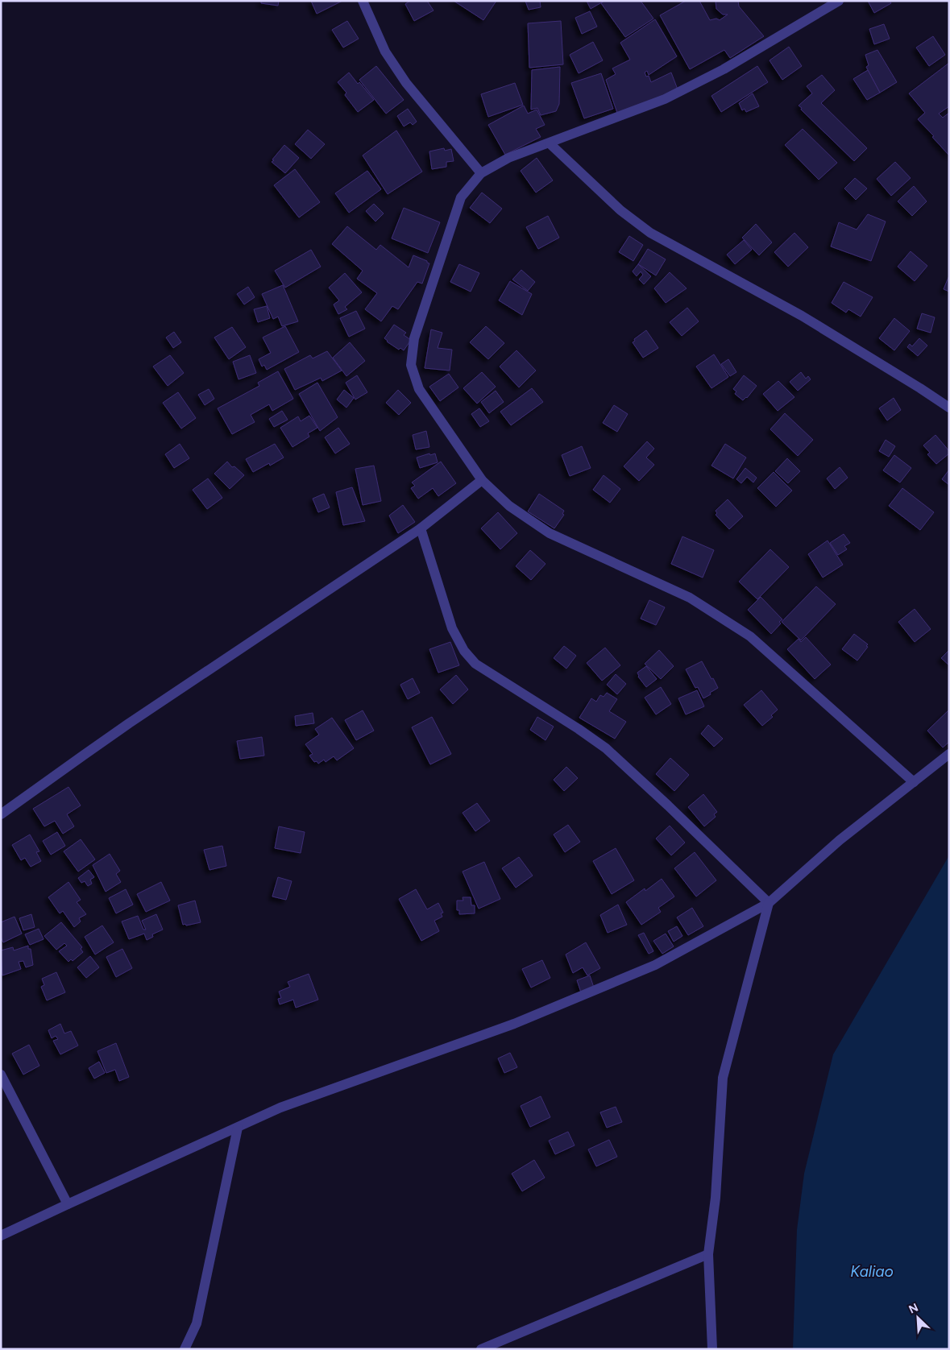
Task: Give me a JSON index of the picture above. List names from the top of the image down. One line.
{"water":["Kaliao"],"north":"top left"}
